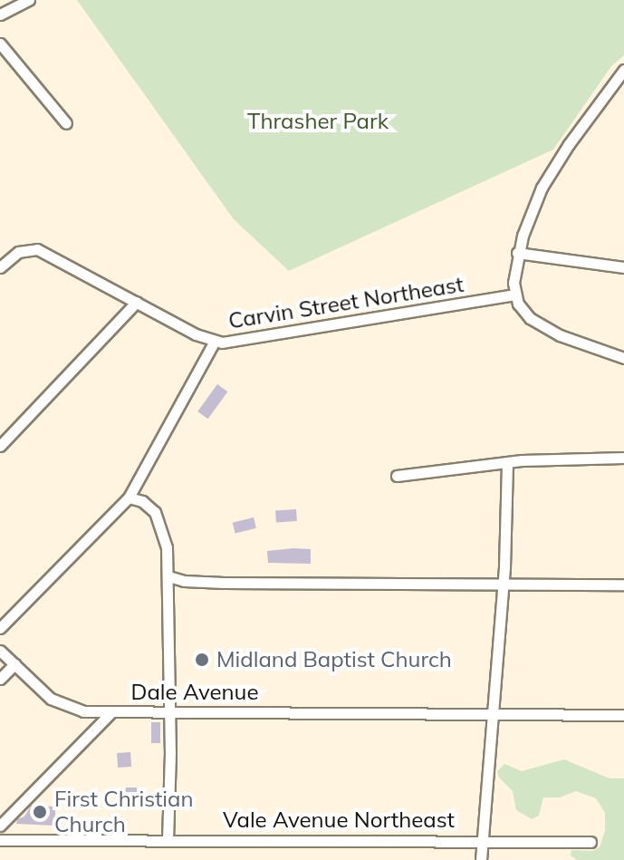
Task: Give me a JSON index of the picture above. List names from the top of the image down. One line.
{"streets":{"street":["Carvin Street Northeast","Dale Avenue","Vale Avenue Northeast"]},"parks":["Thrasher Park"],"places":["Midland Baptist Church","First Christian Church"]}
